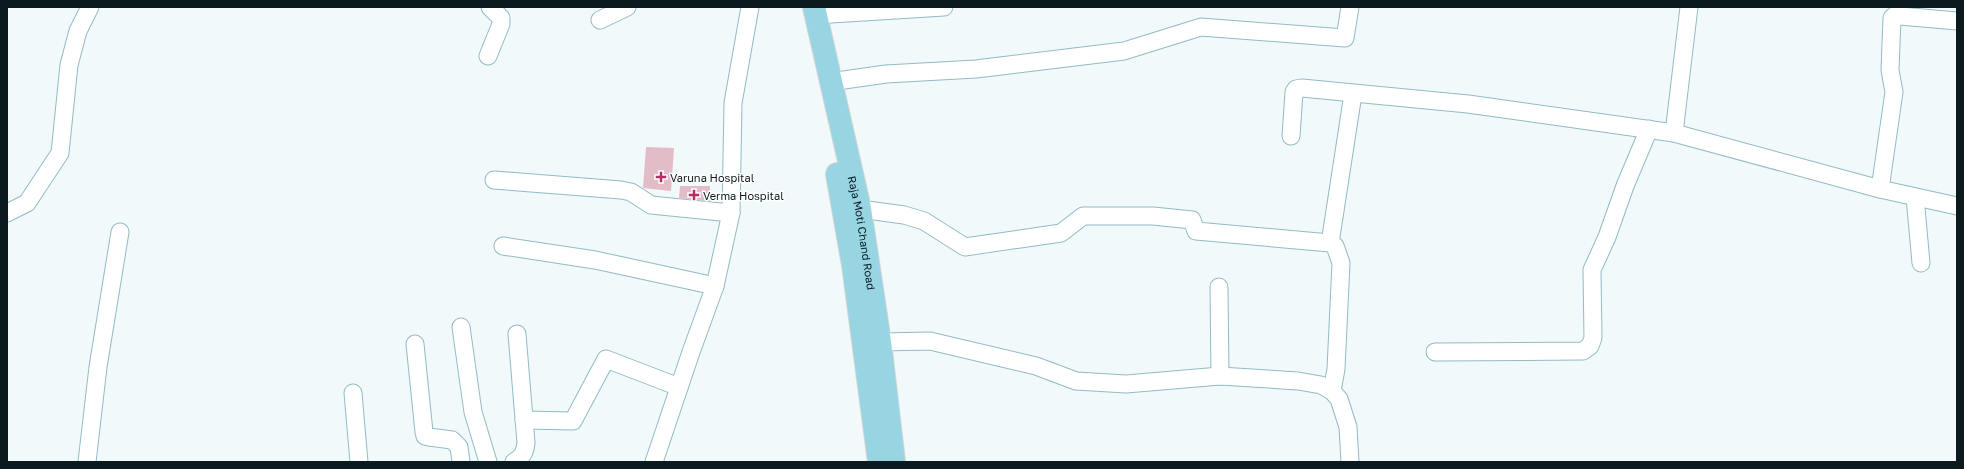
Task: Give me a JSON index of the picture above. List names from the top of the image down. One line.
{"streets":{"main road":["Raja Moti Chand Road"]},"places":{"health":["Varuna Hospital","Verma Hospital"]}}
